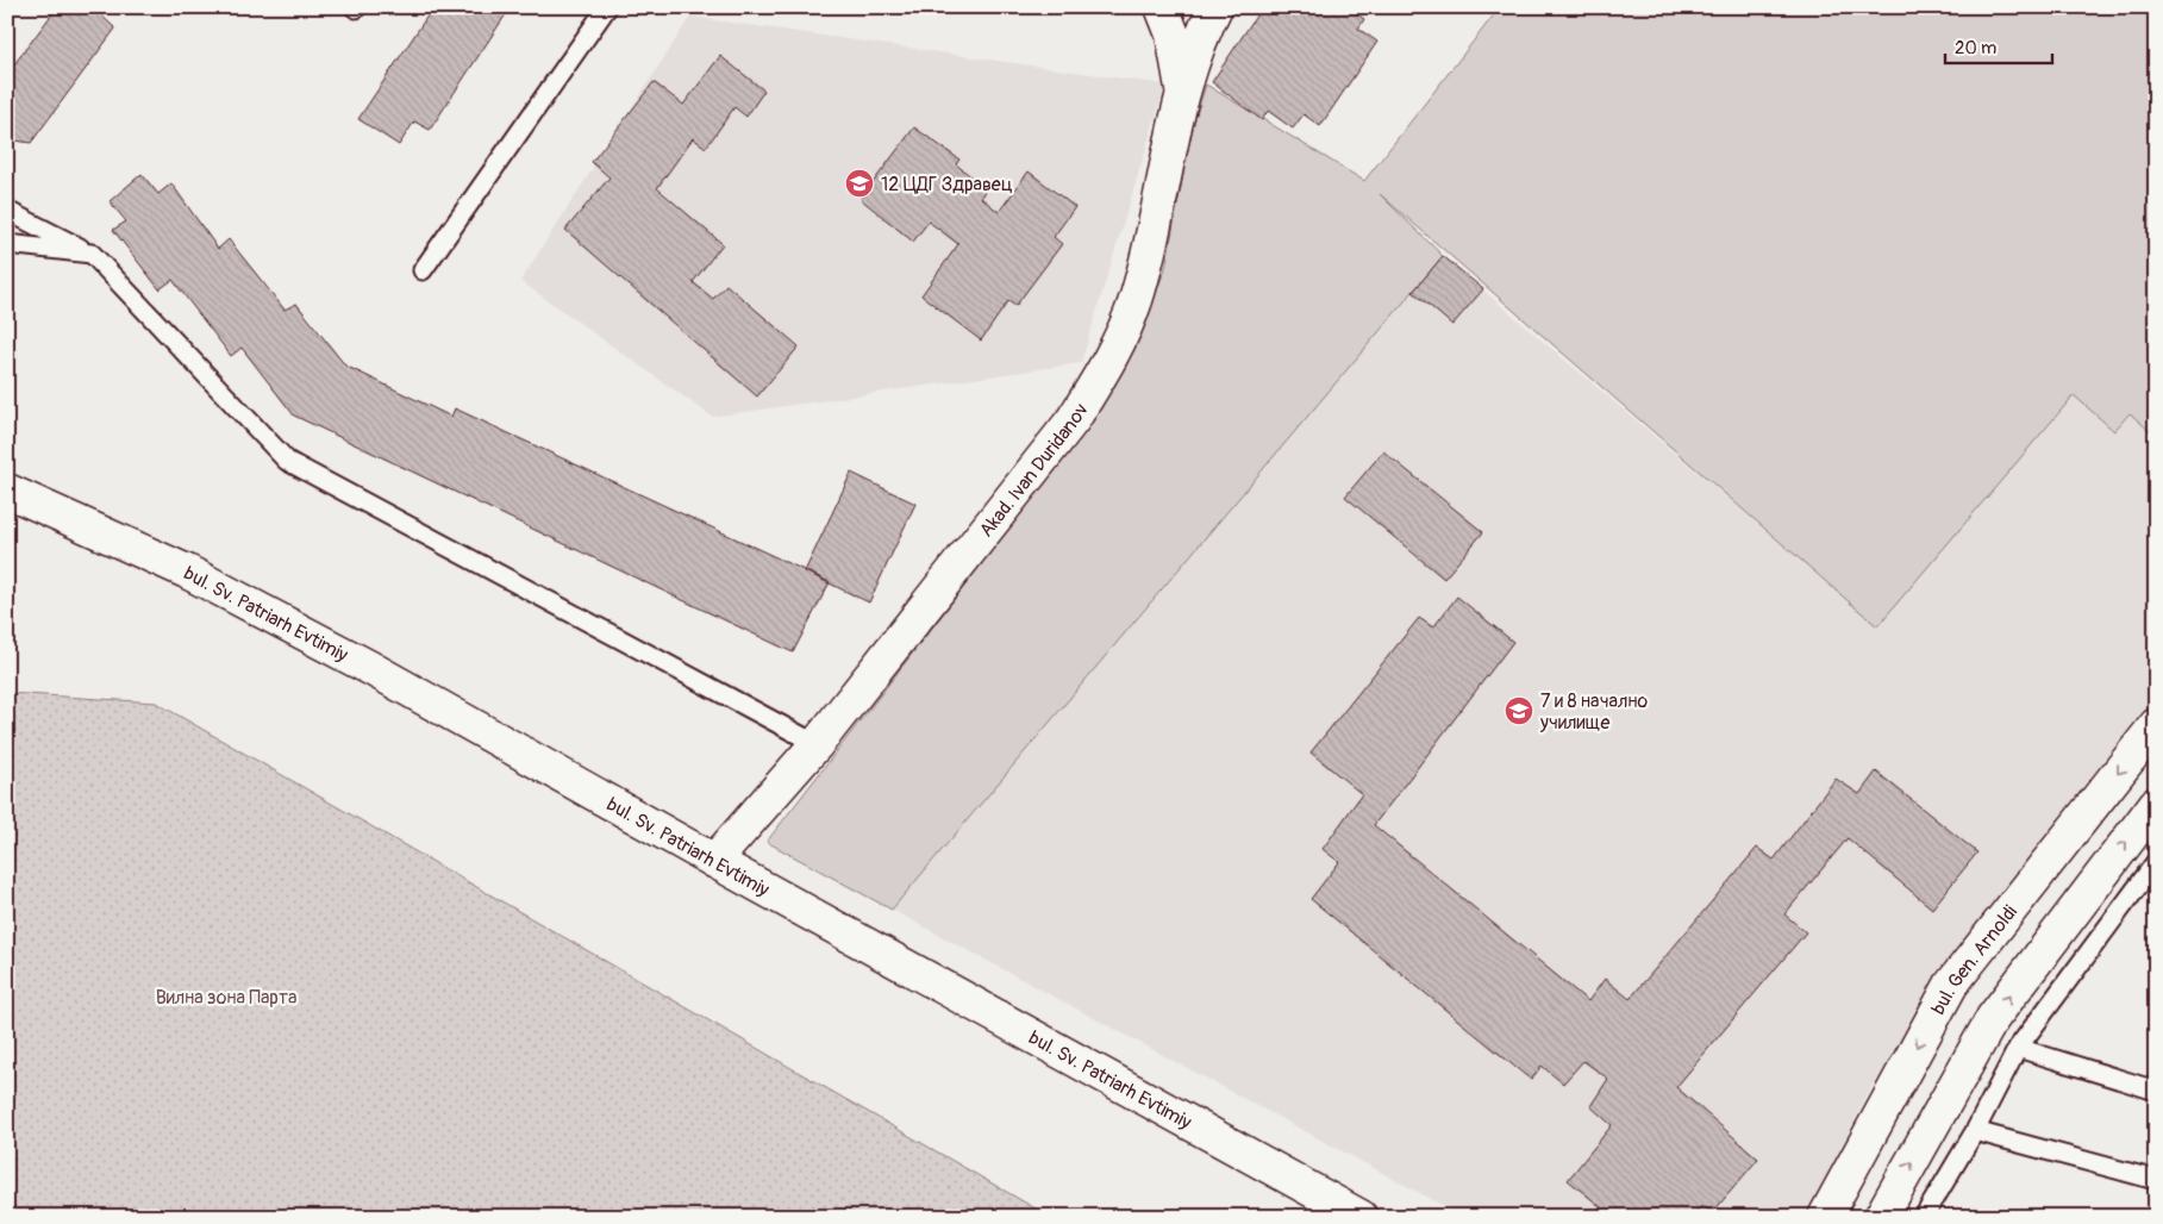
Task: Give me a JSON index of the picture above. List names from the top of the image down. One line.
{"streets":{"street":["Akad. Ivan Duridanov","bul. Sv. Patriarh Evtimiy","bul. Gen. Arnoldi"]},"crossings":[["Akad. Ivan Duridanov","bul. Sv. Patriarh Evtimiy"]],"parks":["Вилна зона Парта"],"places":{"school or university":["12 ЦДГ Здравец","7 и 8 начално училище"]},"scale_bar":"20 m"}
